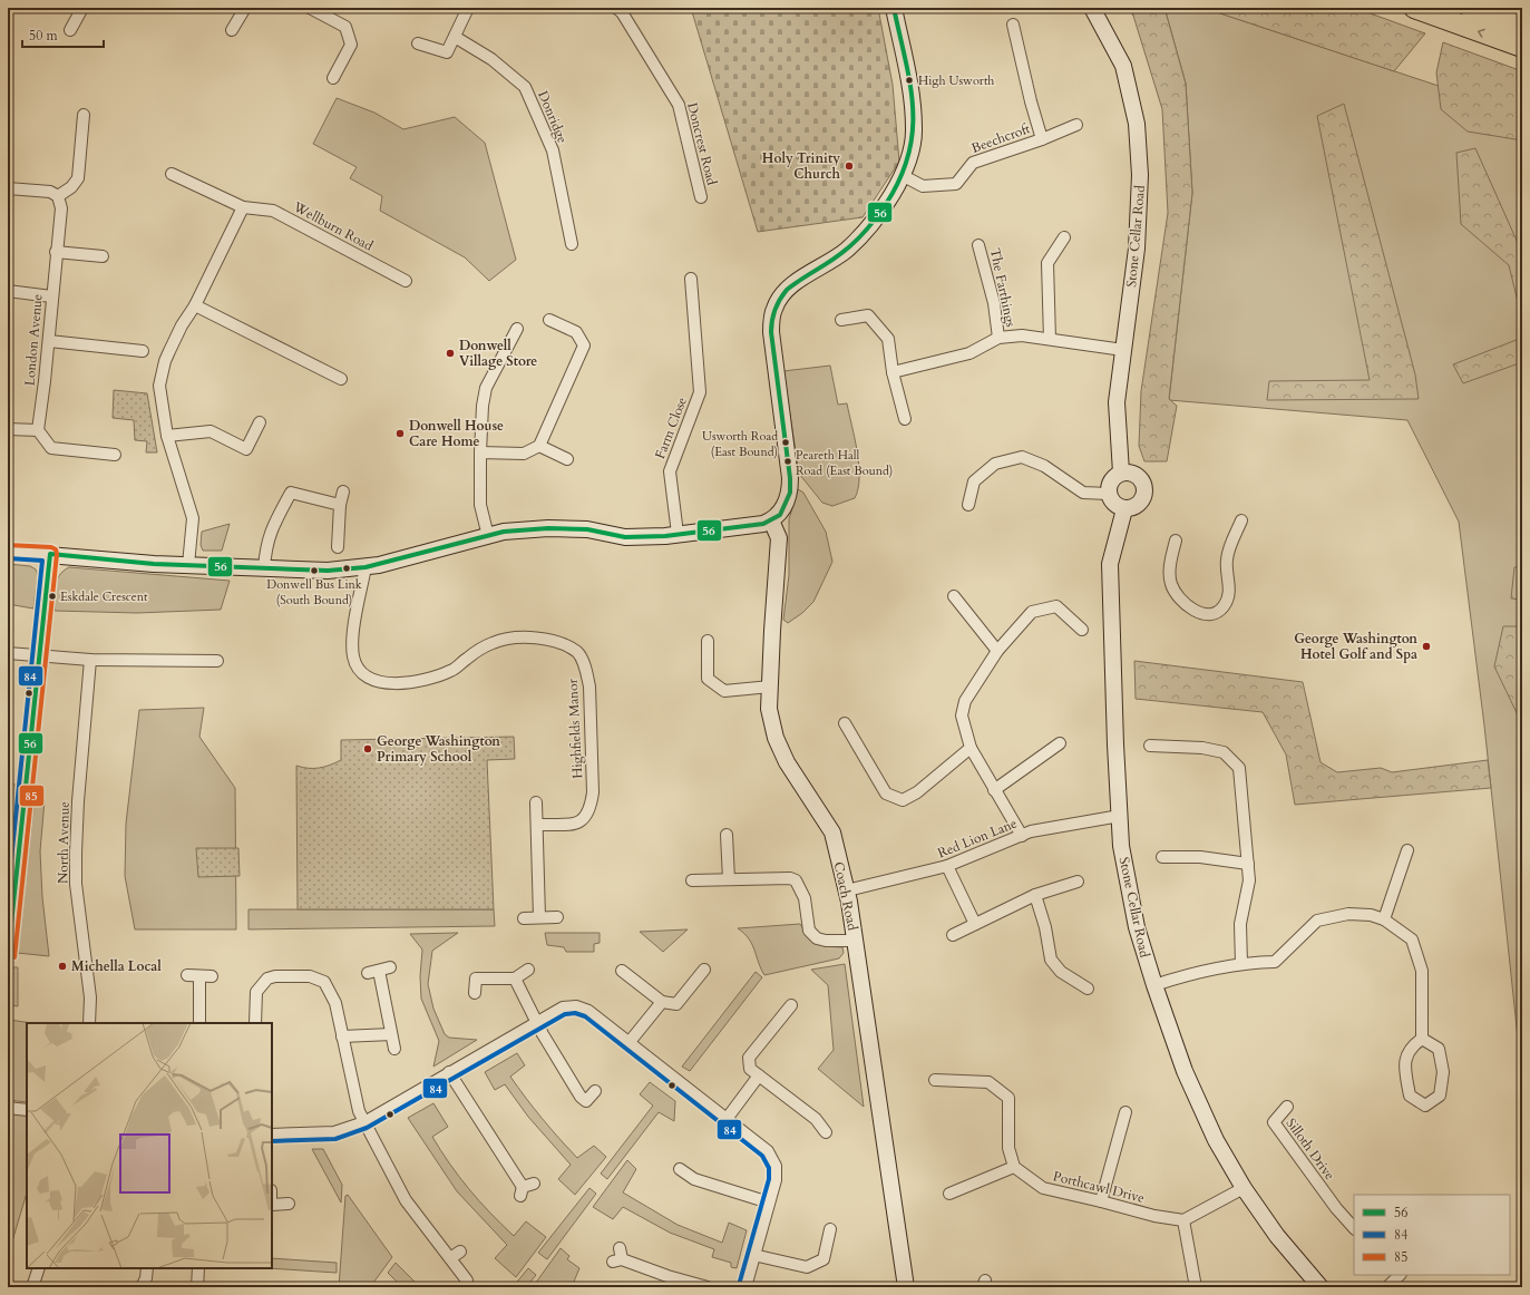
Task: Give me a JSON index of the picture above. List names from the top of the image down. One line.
{"streets":{"street":["Donridge","Beechcroft","Doncrest Road","Wellburn Road","Stone Cellar Road","The Farthings","London Avenue","Farm Close","Highfields Manor","Red Lion Lane","North Avenue","Coach Road","Silloth Drive","Porthcawl Drive"]},"crossings":[["Stone Cellar Road","The Farthings"],["Stone Cellar Road","Red Lion Lane"],["Red Lion Lane","Coach Road"]],"places":["High Usworth","Holy Trinity Church","Donwell Village Store","Donwell House Care Home","Usworth Road (East Bound)","Peareth Hall Road (East Bound)","Donwell Bus Link (South Bound)","Eskdale Crescent","George Washington Hotel Golf and Spa","George Washington Primary School","Michella Local"],"lines":["transit line 56","transit line 85","transit line 84"],"legend":["56","84","85"],"scale_bar":"50 m"}
